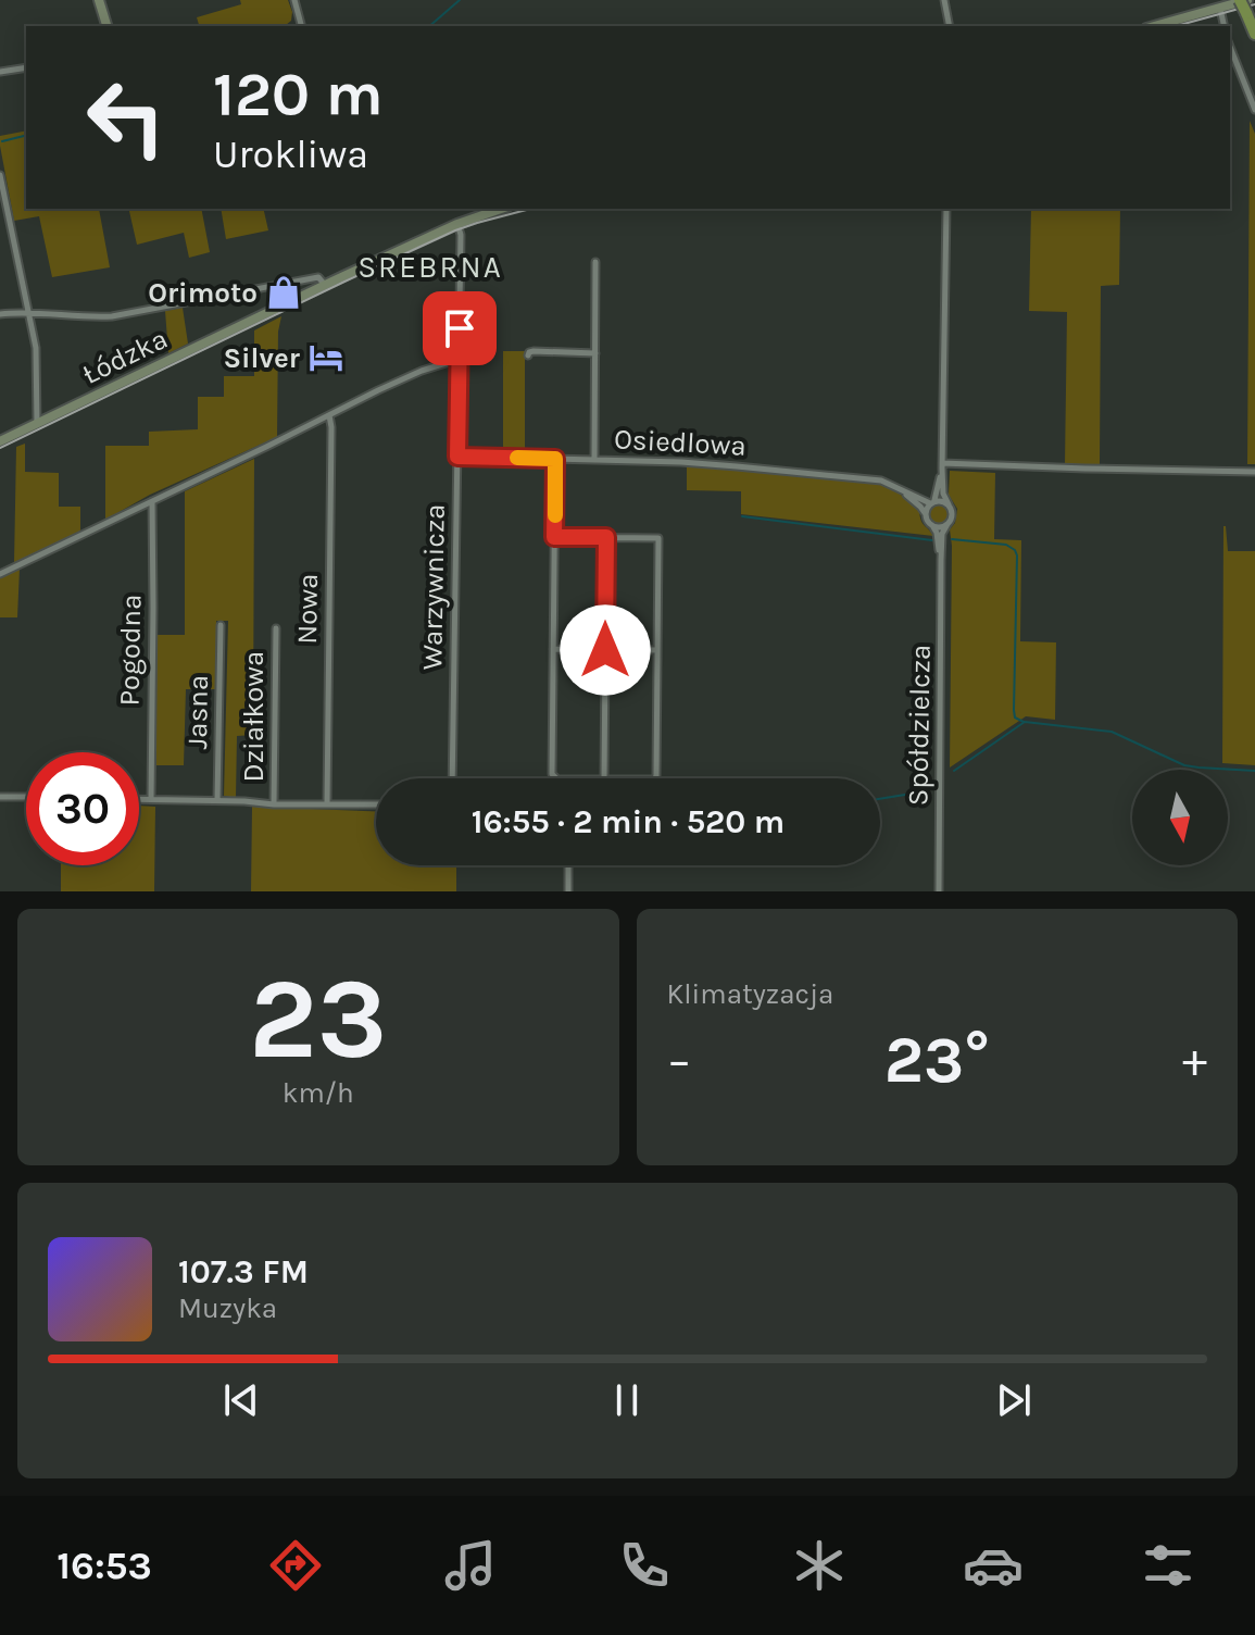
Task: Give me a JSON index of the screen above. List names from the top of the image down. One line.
{"streets":{"main road":["Łódzka"],"street":["Osiedlowa","Warzywnicza","Nowa","Pogodna","Jasna","Działkowa","Spółdzielcza"]},"crossings":[["Łódzka","Warzywnicza"],["Osiedlowa","Warzywnicza"],["Nowa","Działkowa"],["Pogodna","Działkowa"],["Jasna","Działkowa"]],"districts":["SREBRNA"],"places":{"shop":["Orimoto"],"hotel":["Silver"]},"north":"bottom","page":{"turn":["120 m","Urokliwa"],"limit":"30","trip":"16:55 · 2 min · 520 m","tile":[["23","km/h"],"Klimatyzacja"],"heat":["−","23°","+"],"song":["107.3 FM","Muzyka"],"tabs":"16:53"}}
